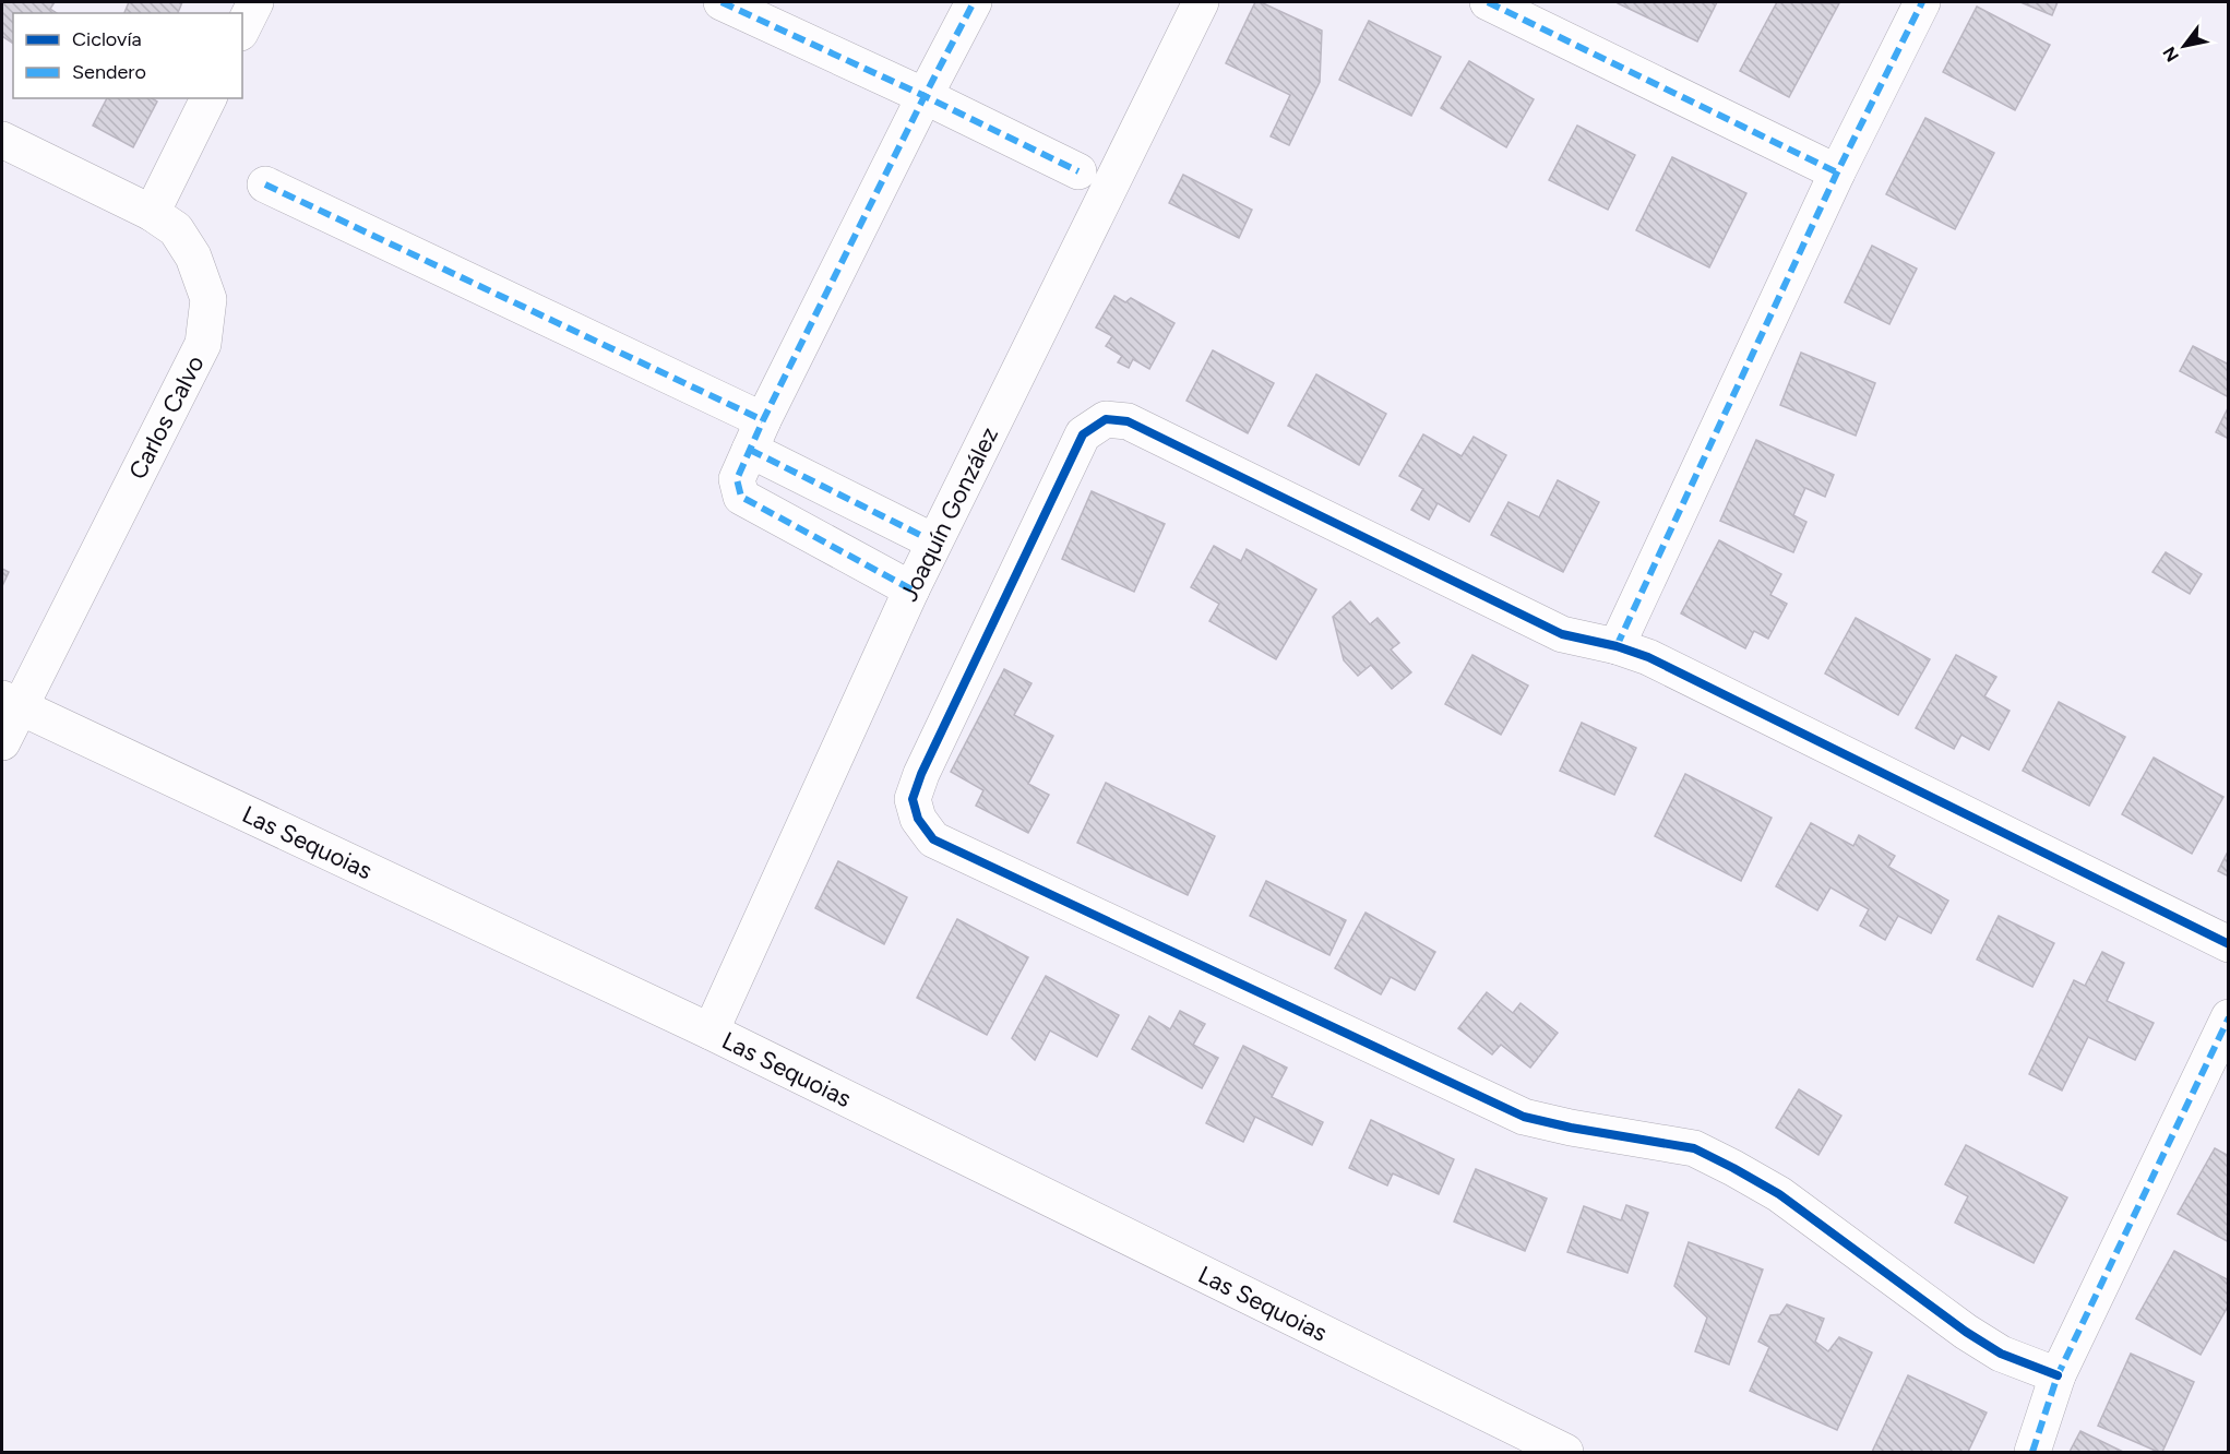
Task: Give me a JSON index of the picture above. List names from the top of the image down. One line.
{"streets":{"street":["Carlos Calvo","Joaquín González","Las Sequoias"]},"crossings":[["Carlos Calvo","Las Sequoias"],["Joaquín González","Las Sequoias"]],"legend":["Ciclovía","Sendero"],"north":"bottom left"}
